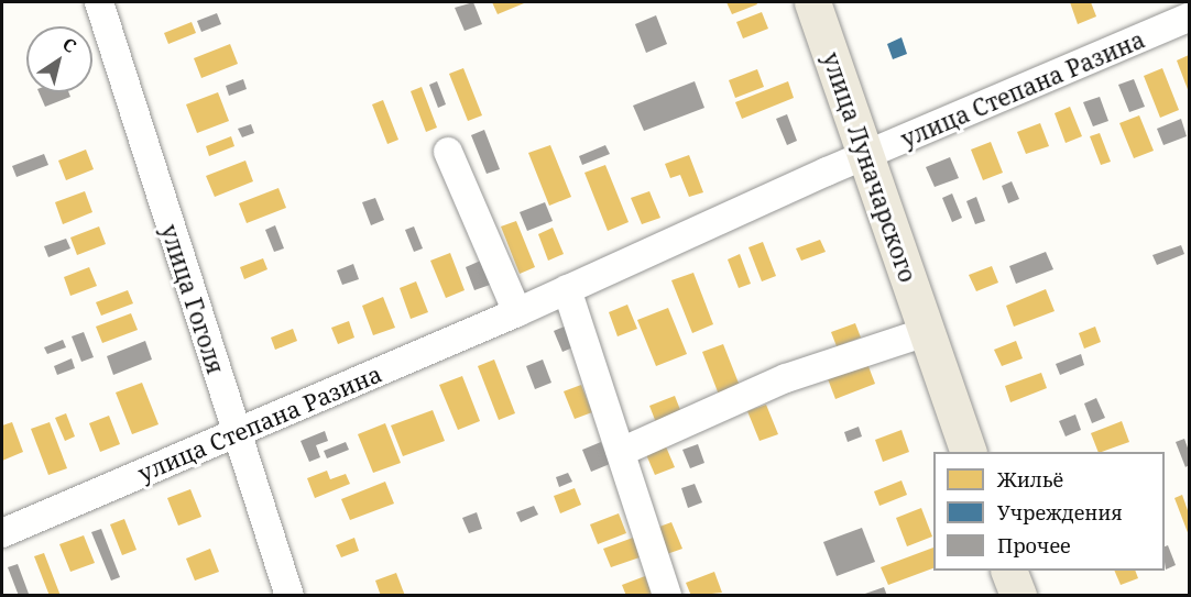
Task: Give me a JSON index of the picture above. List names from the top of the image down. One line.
{"streets":{"main road":["улица Луначарского"],"street":["улица Степана Разина","улица Гоголя"]},"crossings":[["улица Степана Разина","улица Луначарского"],["улица Степана Разина","улица Гоголя"]],"legend":["Жильё","Учреждения","Прочее"],"north":"top right"}
